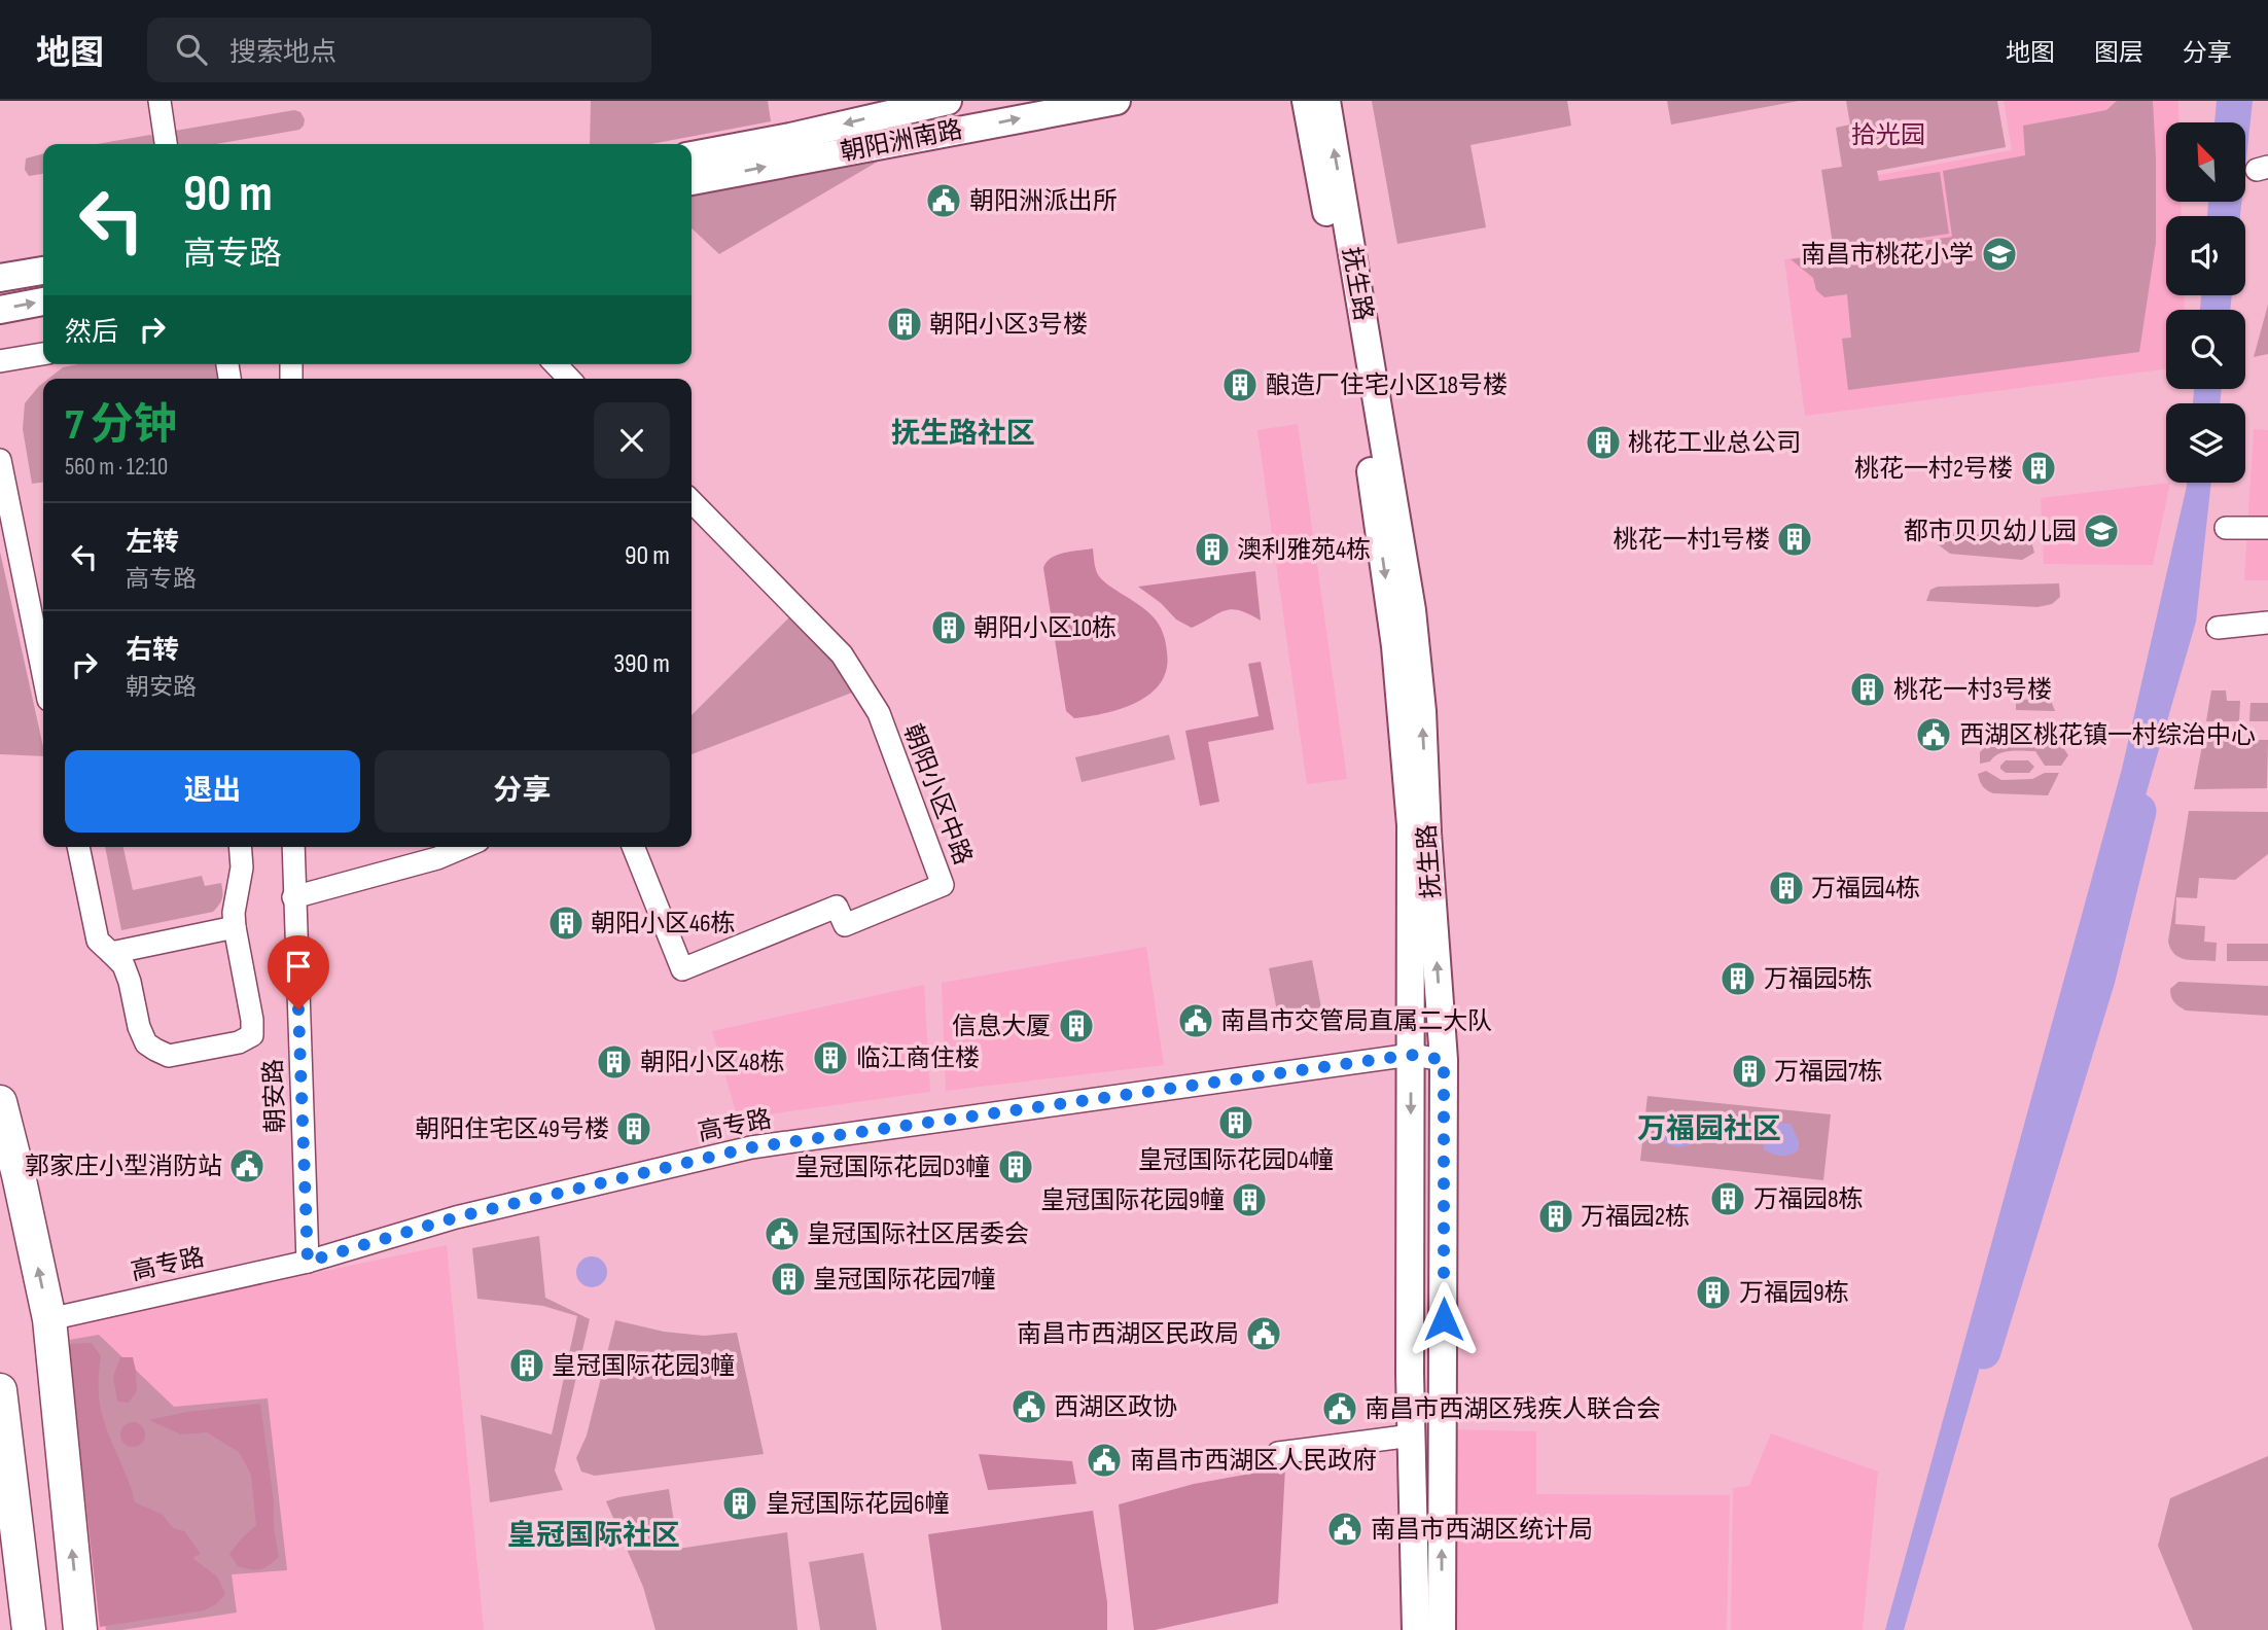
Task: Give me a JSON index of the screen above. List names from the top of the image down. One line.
{"streets":{"main road":["朝阳洲南路","抚生路"],"street":["朝阳小区中路","朝安路","高专路"]},"crossings":[["抚生路","高专路"],["朝安路","高专路"]],"districts":["抚生路社区","万福园社区","皇冠国际社区"],"parks":["拾光园"],"places":{"public building":["朝阳洲派出所","西湖区桃花镇一村综治中心","南昌市交管局直属二大队","郭家庄小型消防站","皇冠国际社区居委会","南昌市西湖区民政局","西湖区政协","南昌市西湖区残疾人联合会","南昌市西湖区人民政府","南昌市西湖区统计局"],"school or university":["南昌市桃花小学","都市贝贝幼儿园"],"building":["朝阳小区3号楼","酿造厂住宅小区18号楼","桃花工业总公司","桃花一村2号楼","桃花一村1号楼","澳利雅苑4栋","朝阳小区10栋","桃花一村3号楼","万福园4栋","朝阳小区46栋","万福园5栋","信息大厦","临江商住楼","朝阳小区48栋","万福园7栋","皇冠国际花园D4幢","朝阳住宅区49号楼","皇冠国际花园D3幢","万福园8栋","皇冠国际花园9幢","万福园2栋","皇冠国际花园7幢","万福园9栋","皇冠国际花园3幢","皇冠国际花园6幢"]},"north":"top left","page":{"header":"地图","search":"搜索地点","nav":["地图","图层","分享"],"turn":["90 m","高专路"],"then":"然后","heading":["7 分钟","560 m · 12:10"],"list":[{"name":"左转","note":"高专路","value":"90 m"},{"name":"右转","note":"朝安路","value":"390 m"}],"buttons":["退出","分享"]}}
